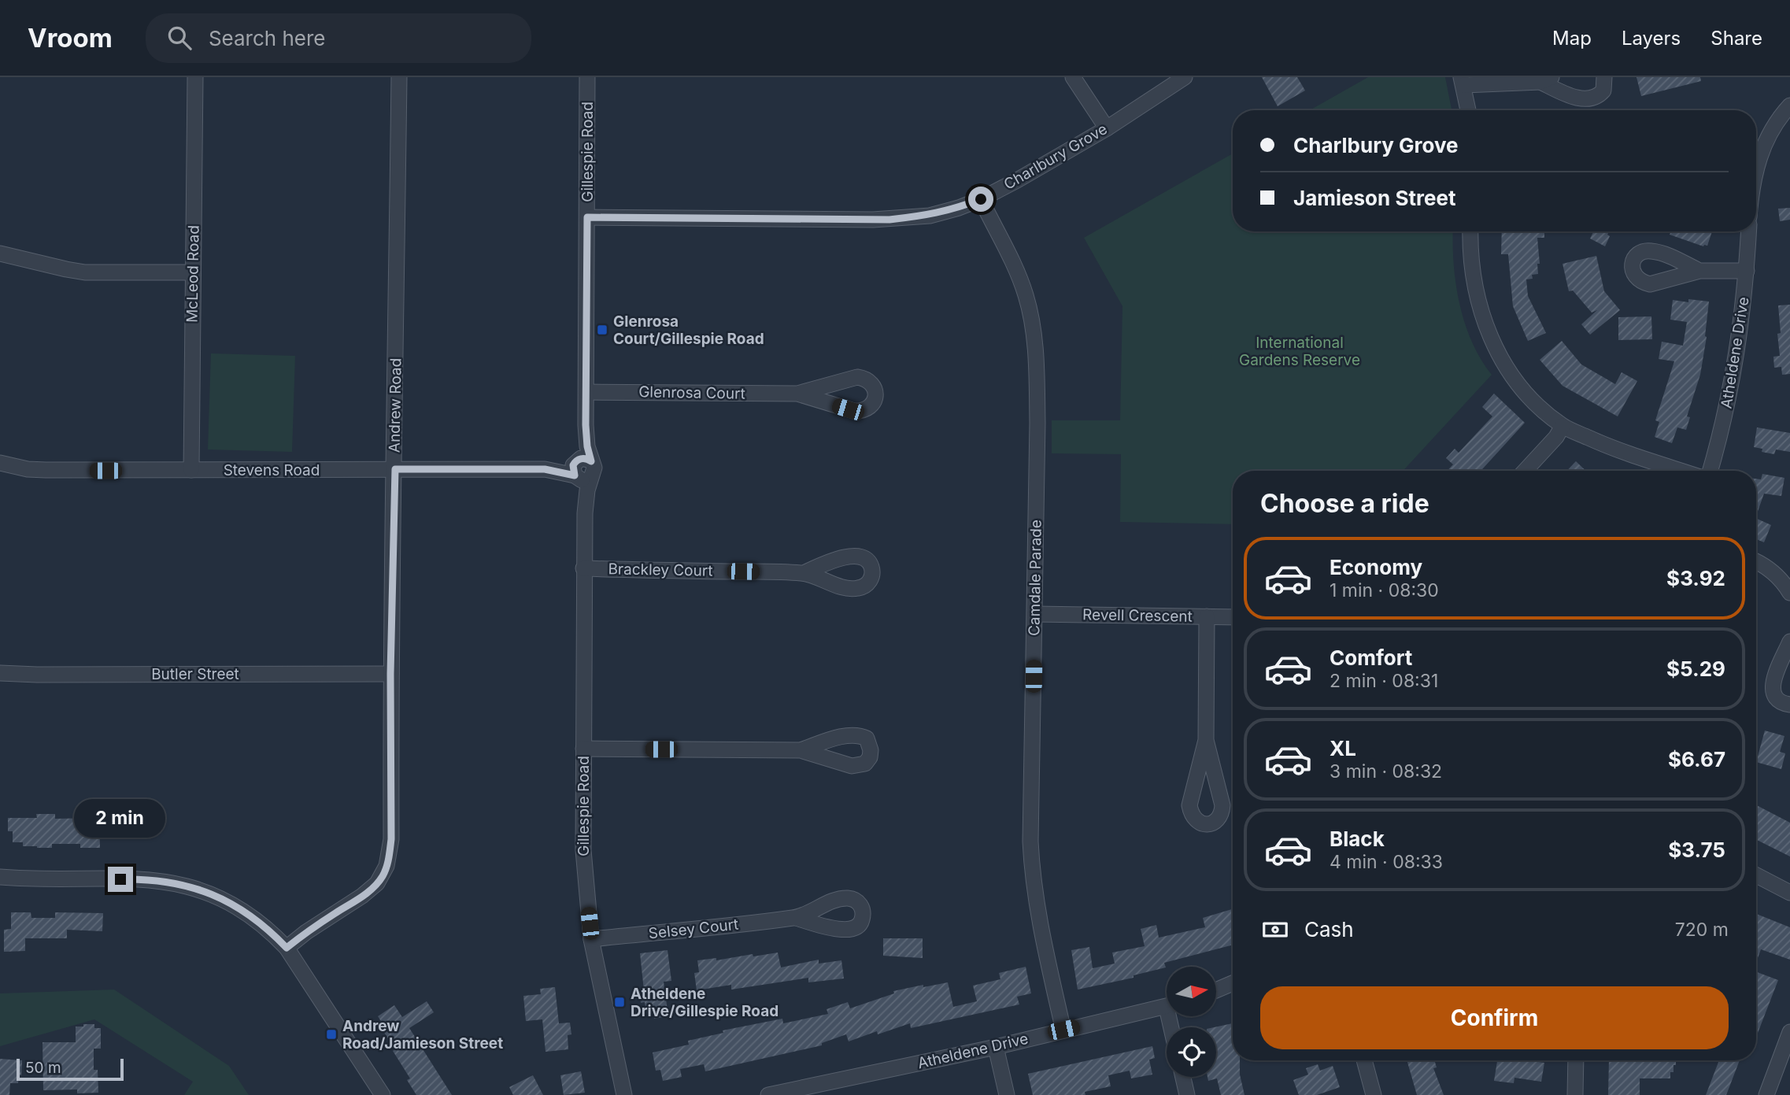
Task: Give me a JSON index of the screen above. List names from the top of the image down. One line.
{"streets":{"street":["Gillespie Road","Charlbury Grove","McLeod Road","Atheldene Drive","Glenrosa Court","Andrew Road","Stevens Road","Brackley Court","Camdale Parade","Revell Crescent","Butler Street","Selsey Court"]},"crossings":[["Gillespie Road","Charlbury Grove"],["Gillespie Road","Glenrosa Court"],["Gillespie Road","Stevens Road"],["Gillespie Road","Brackley Court"],["Gillespie Road","Selsey Court"],["Charlbury Grove","Camdale Parade"],["McLeod Road","Stevens Road"],["Atheldene Drive","Camdale Parade"],["Andrew Road","Stevens Road"],["Andrew Road","Butler Street"],["Camdale Parade","Revell Crescent"]],"parks":["International Gardens Reserve"],"places":{"transit":["Glenrosa Court/Gillespie Road","Atheldene Drive/Gillespie Road","Andrew Road/Jamieson Street"]},"scale_bar":"50 m","north":"right","page":{"header":"Vroom","search":"Search here","nav":["Map","Layers","Share"],"banner":["Charlbury Grove","Jamieson Street"],"heading":"Choose a ride","list":[{"name":"Economy","note":"1 min · 08:30","value":"$3.92"},{"name":"Comfort","note":"2 min · 08:31","value":"$5.29"},{"name":"XL","note":"3 min · 08:32","value":"$6.67"},{"name":"Black","note":"4 min · 08:33","value":"$3.75"}],"bubble":"2 min","pay":["Cash","720 m"],"buttons":"Confirm","scale":"50 m"}}
